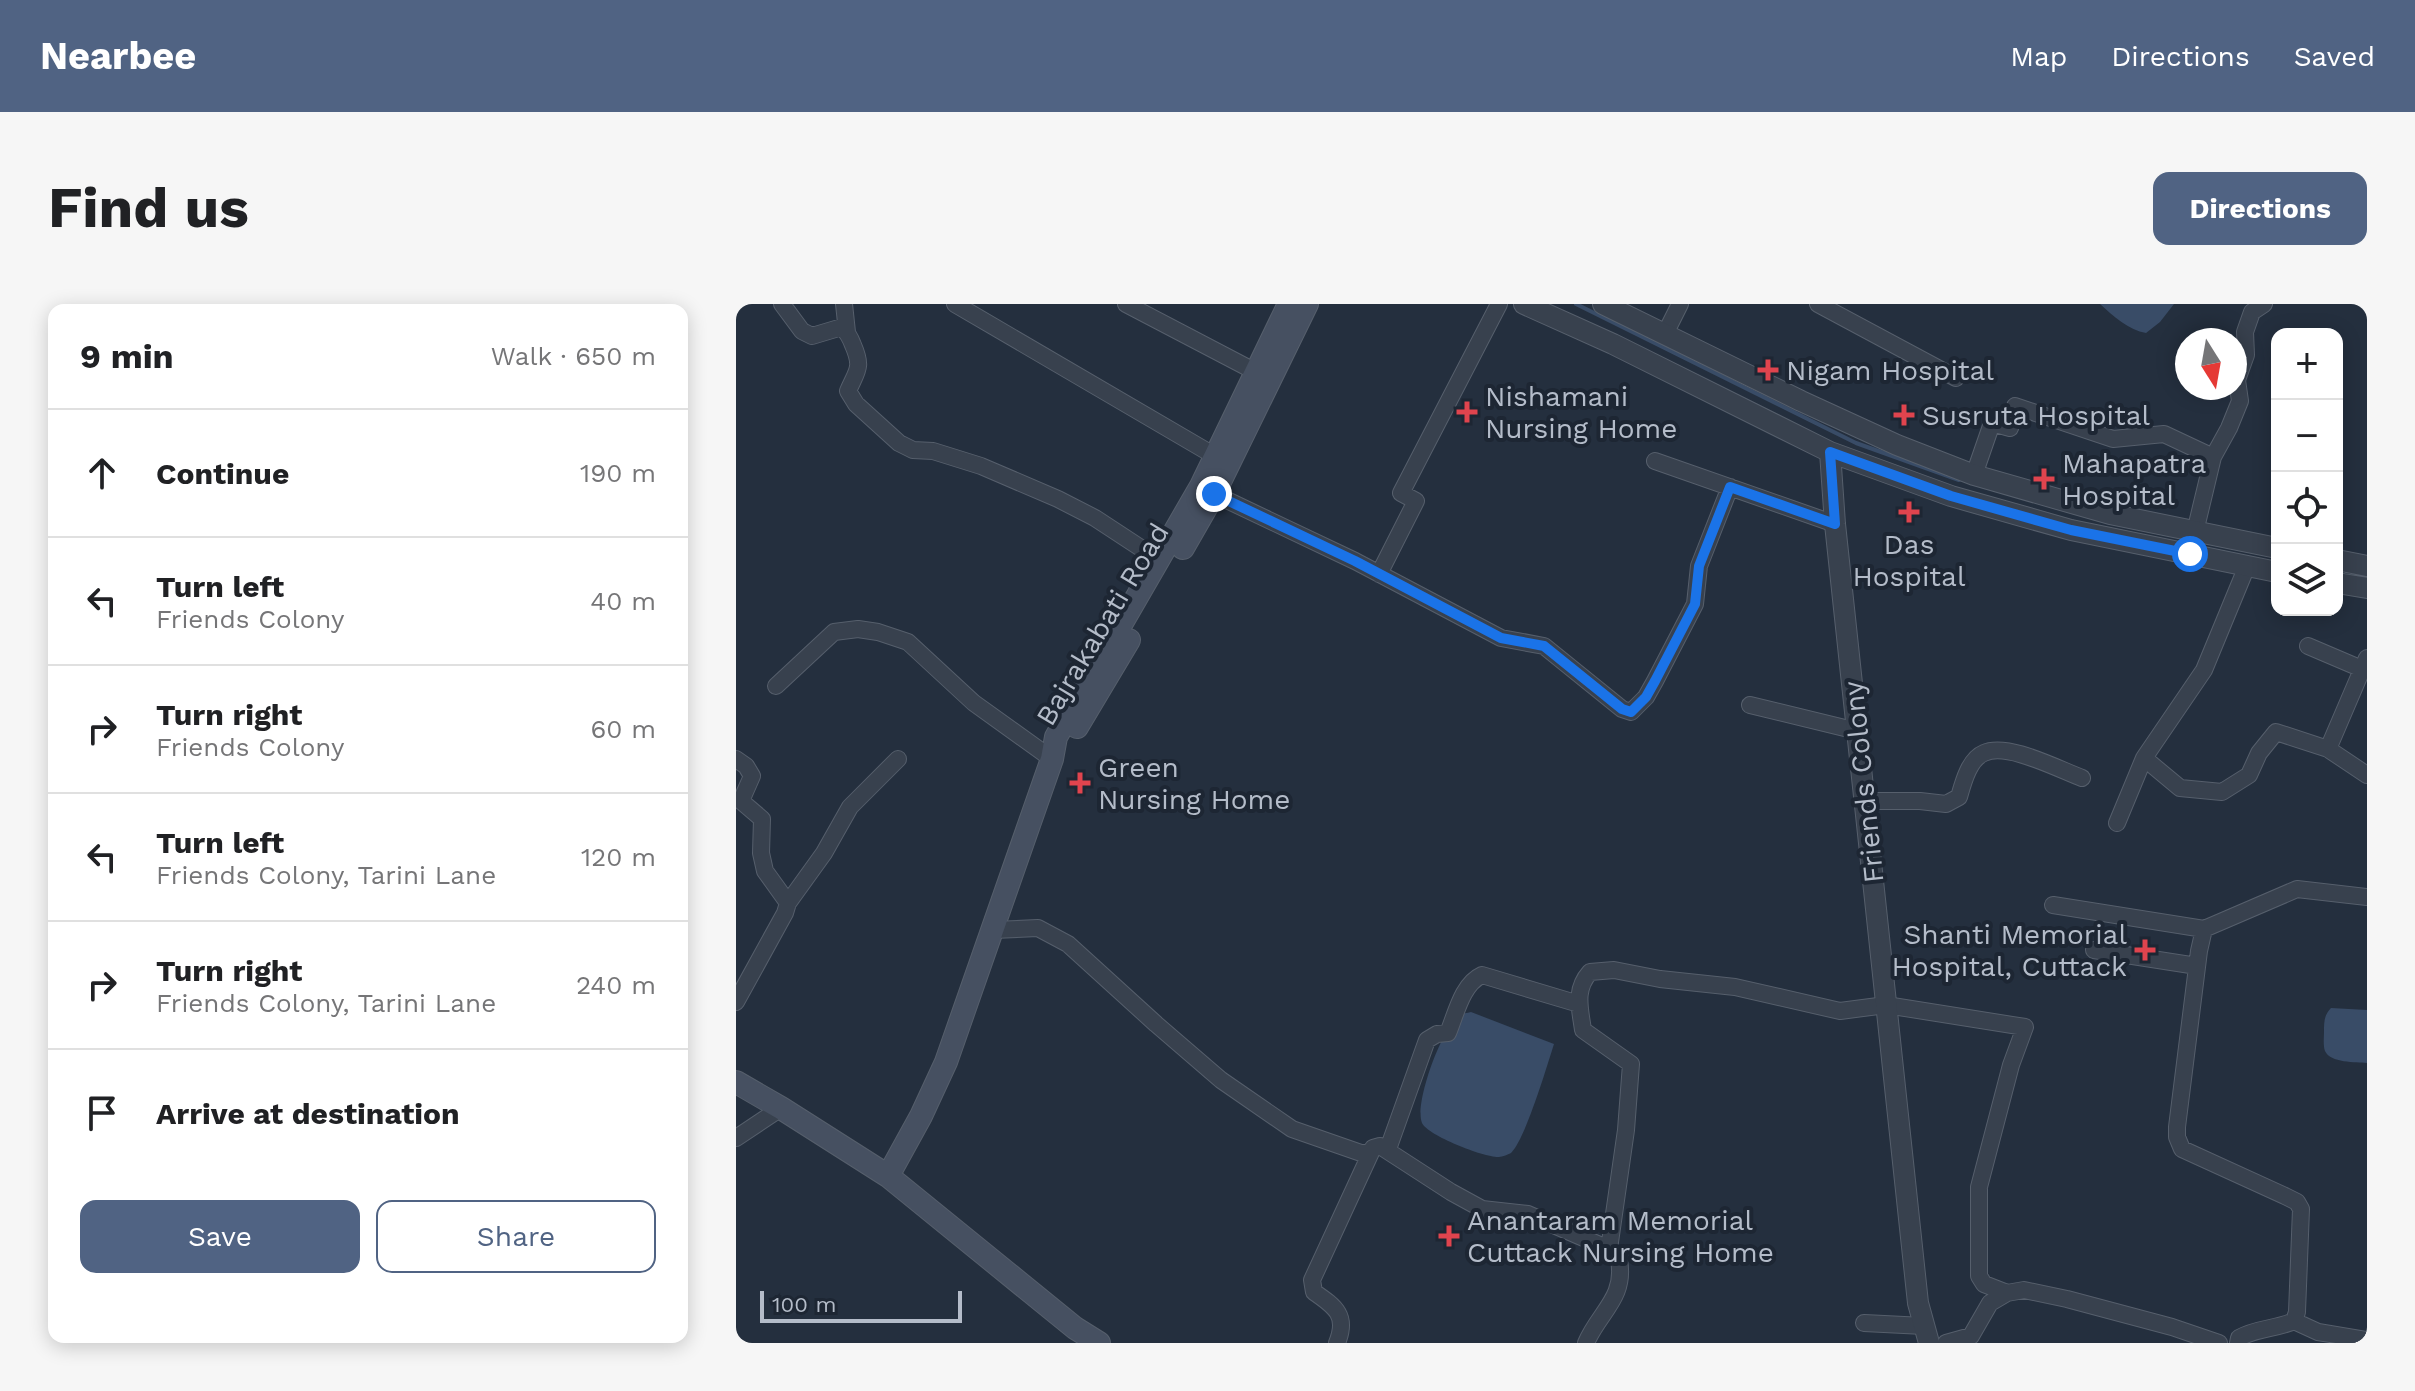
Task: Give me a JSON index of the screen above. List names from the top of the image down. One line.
{"streets":{"main road":["Bajrakabati Road"],"street":["Friends Colony"]},"places":{"health":["Nigam Hospital","Nishamani Nursing Home","Susruta Hospital","Mahapatra Hospital","Das Hospital","Green Nursing Home","Shanti Memorial Hospital, Cuttack","Anantaram Memorial Cuttack Nursing Home"]},"scale_bar":"100 m","north":"bottom","page":{"header":"Nearbee","nav":["Map","Directions","Saved"],"buttons":["Directions",["Save","Share"]],"title":"Find us","heading":["9 min","Walk · 650 m"],"map_buttons":["+","−"],"list":[["Continue","190 m"],["Turn left","Friends Colony","40 m"],["Turn right","Friends Colony","60 m"],["Turn left","Friends Colony, Tarini Lane","120 m"],["Turn right","Friends Colony, Tarini Lane","240 m"],"Arrive at destination"],"scale":"100 m"}}
